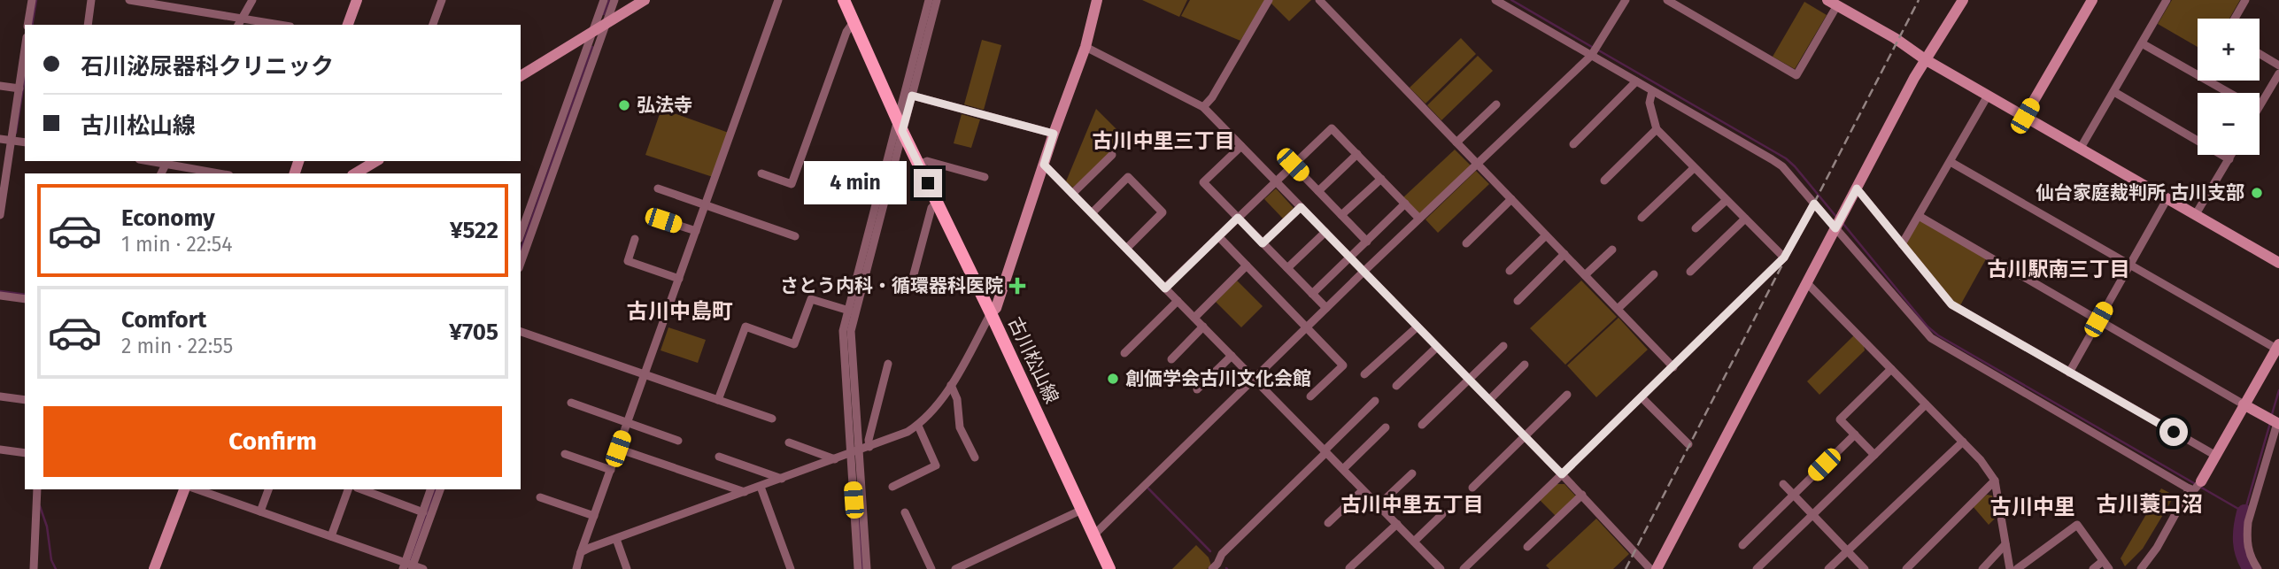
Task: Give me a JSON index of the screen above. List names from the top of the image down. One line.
{"streets":{"main road":["古川松山線"]},"districts":["古川中里三丁目","古川駅南三丁目","古川中島町","古川中里五丁目","古川蓑口沼","古川中里"],"places":{"other":["弘法寺","仙台家庭裁判所 古川支部","創価学会古川文化会館"],"health":["さとう内科・循環器科医院"]},"page":{"map_buttons":["+","−"],"banner":["石川泌尿器科クリニック","古川松山線"],"bubble":"4 min","list":[{"name":"Economy","note":"1 min · 22:54","value":"¥522"},{"name":"Comfort","note":"2 min · 22:55","value":"¥705"}],"buttons":"Confirm"}}
